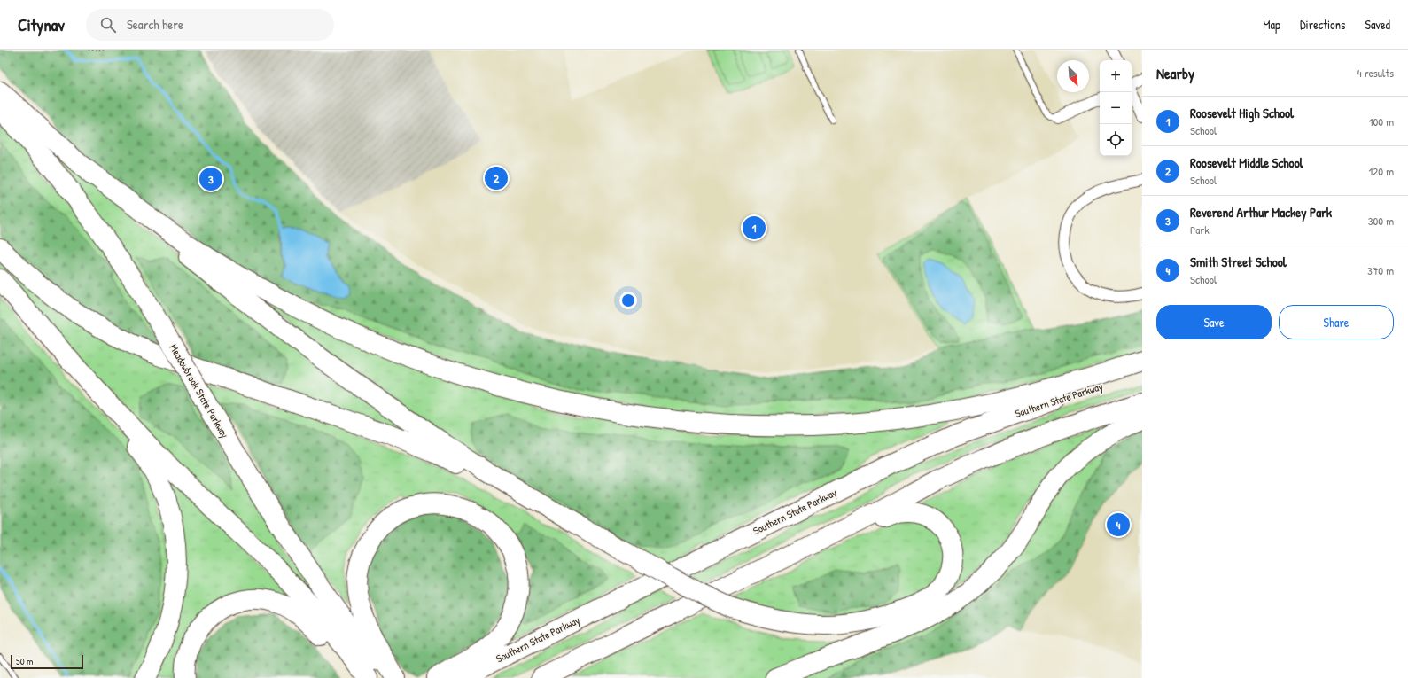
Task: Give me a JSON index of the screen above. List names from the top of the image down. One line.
{"streets":{"highway":["Meadowbrook State Parkway","Southern State Parkway"]},"scale_bar":"50 m","north":"bottom right","page":{"header":"Citynav","search":"Search here","nav":["Map","Directions","Saved"],"heading":["Nearby","4 results"],"map_buttons":["+","−"],"list":[{"mark":"1","name":"Roosevelt High School","note":"School","value":"100 m"},{"mark":"2","name":"Roosevelt Middle School","note":"School","value":"120 m"},{"mark":"3","name":"Reverend Arthur Mackey Park","note":"Park","value":"300 m"},{"mark":"4","name":"Smith Street School","note":"School","value":"370 m"}],"pins":["2","3","1","4"],"buttons":["Save","Share"],"scale":"50 m"}}
